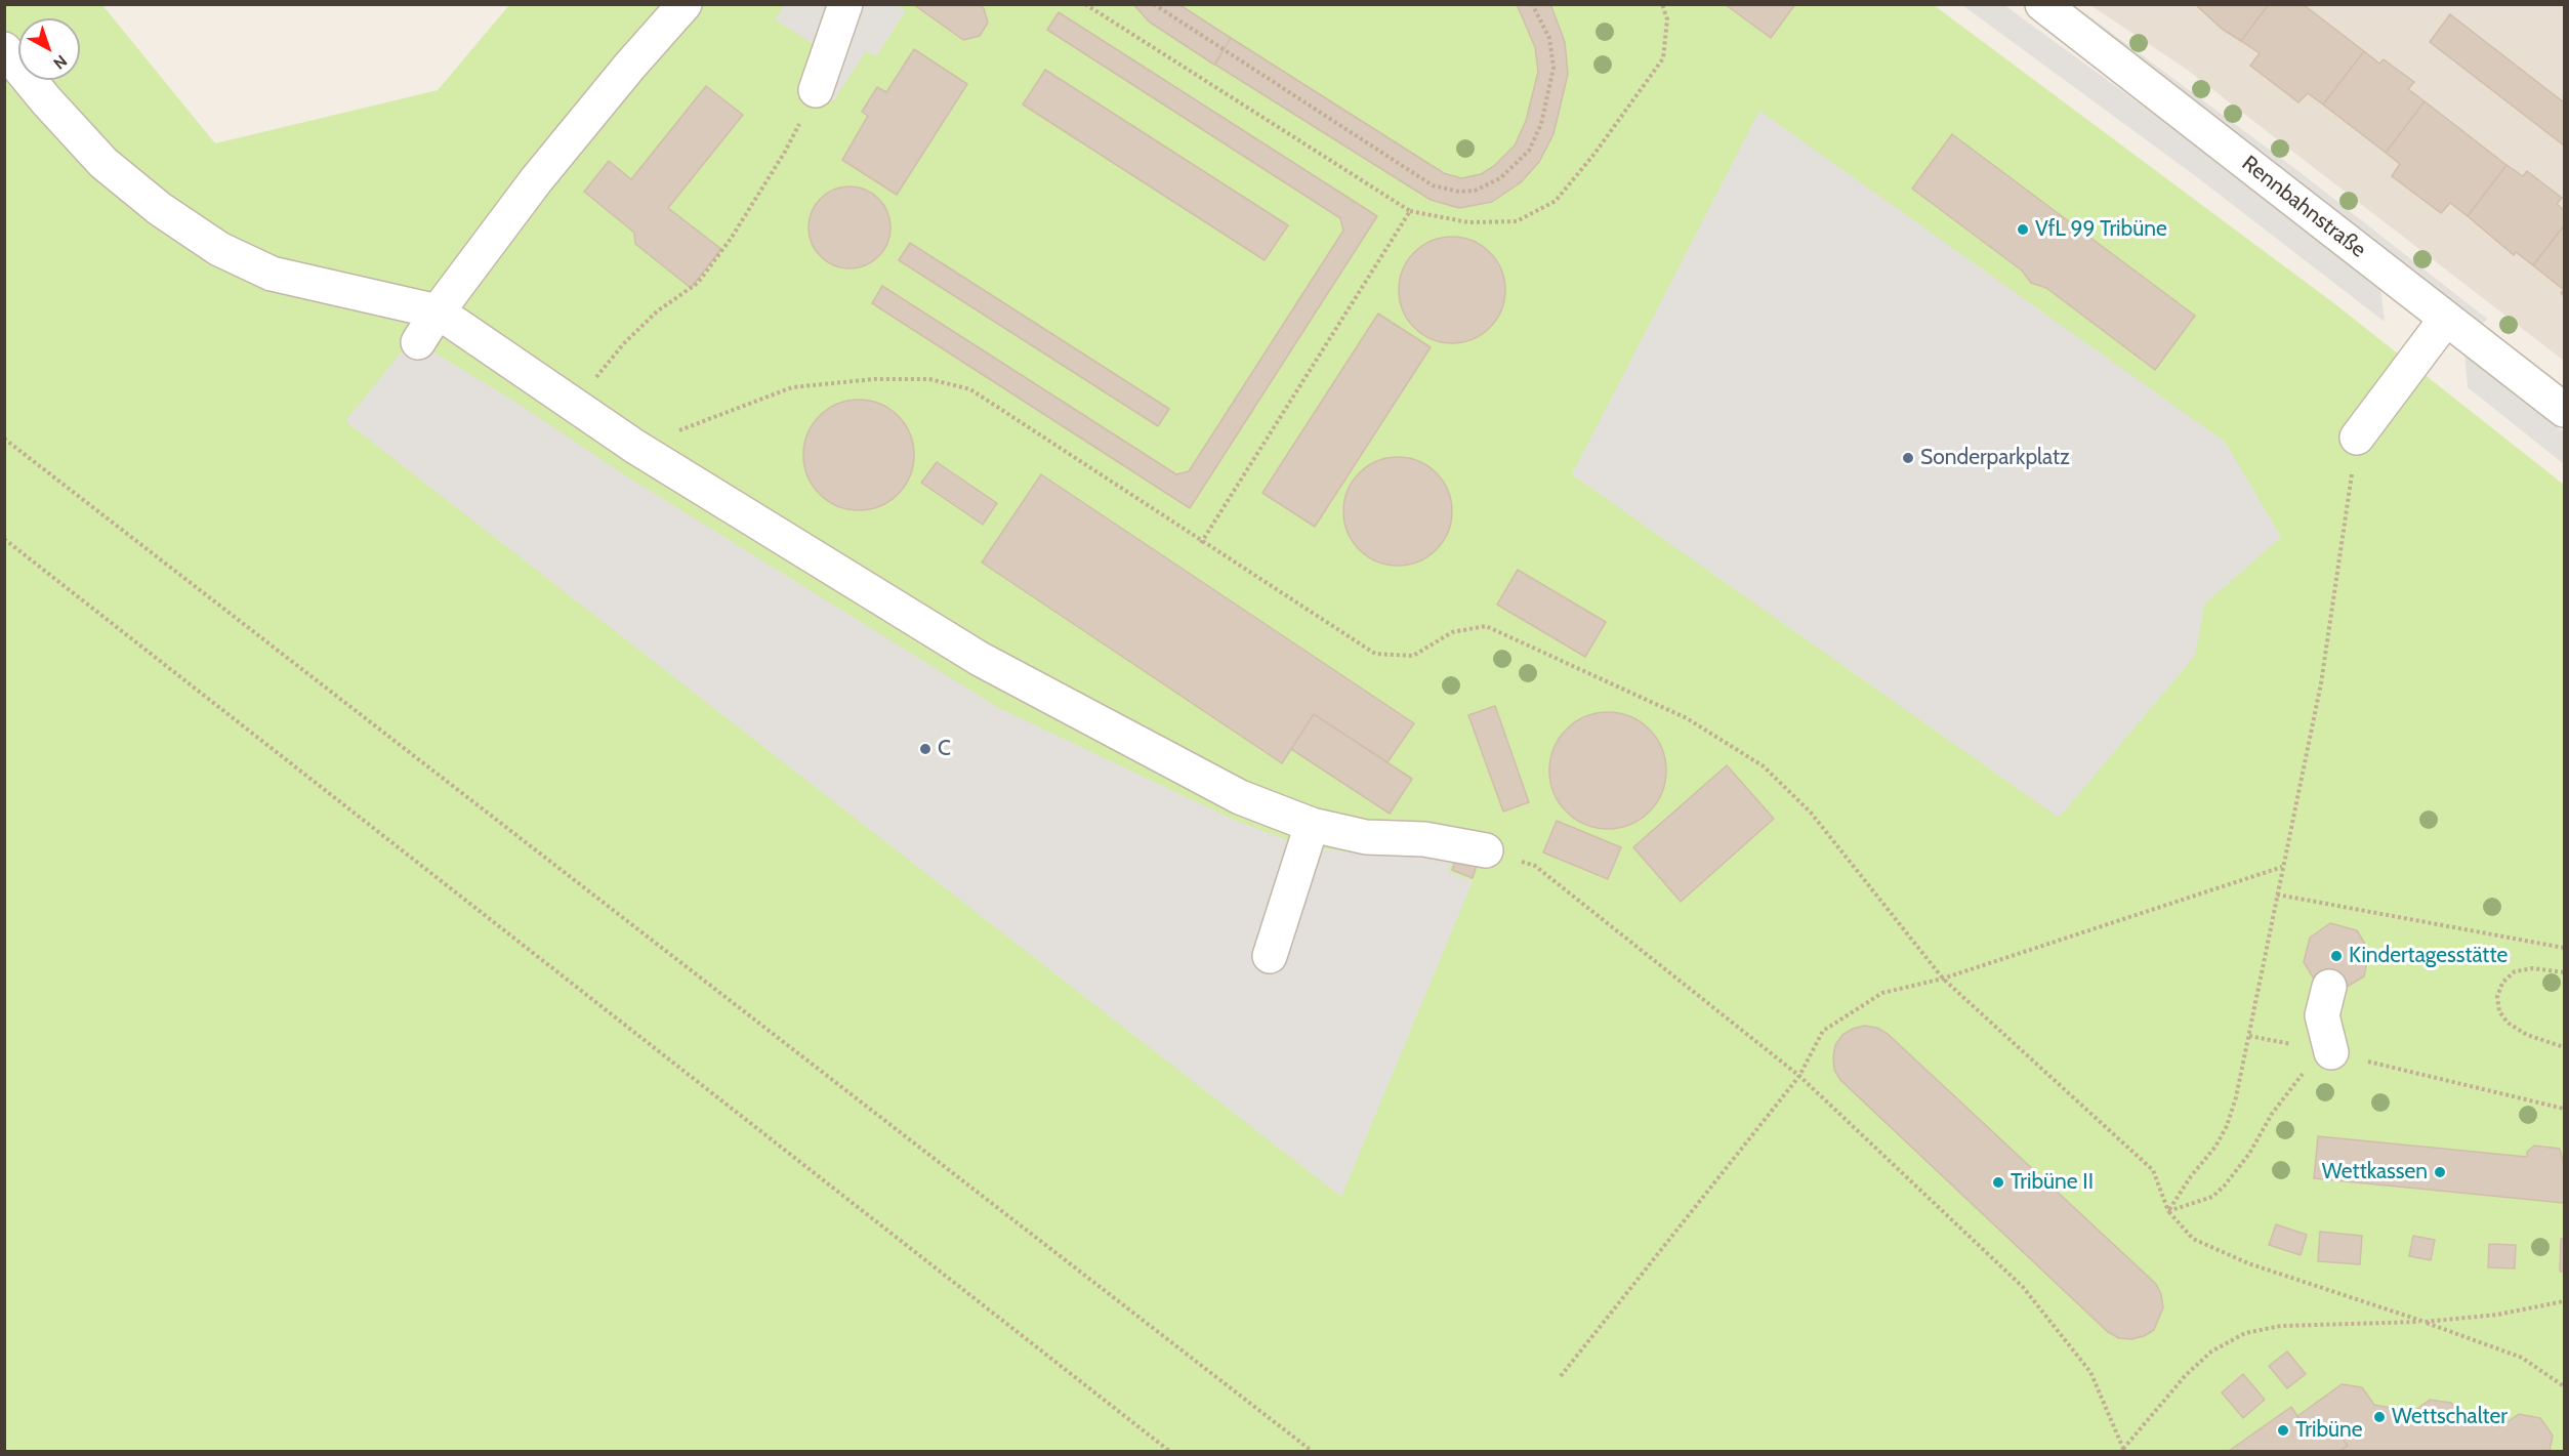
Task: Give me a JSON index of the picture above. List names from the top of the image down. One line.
{"streets":{"street":["Rennbahnstraße"]},"places":["VfL 99 Tribüne","Sonderparkplatz","C","Kindertagesstätte","Wettkassen","Tribüne II","Wettschalter","Tribüne"],"north":"bottom right"}
